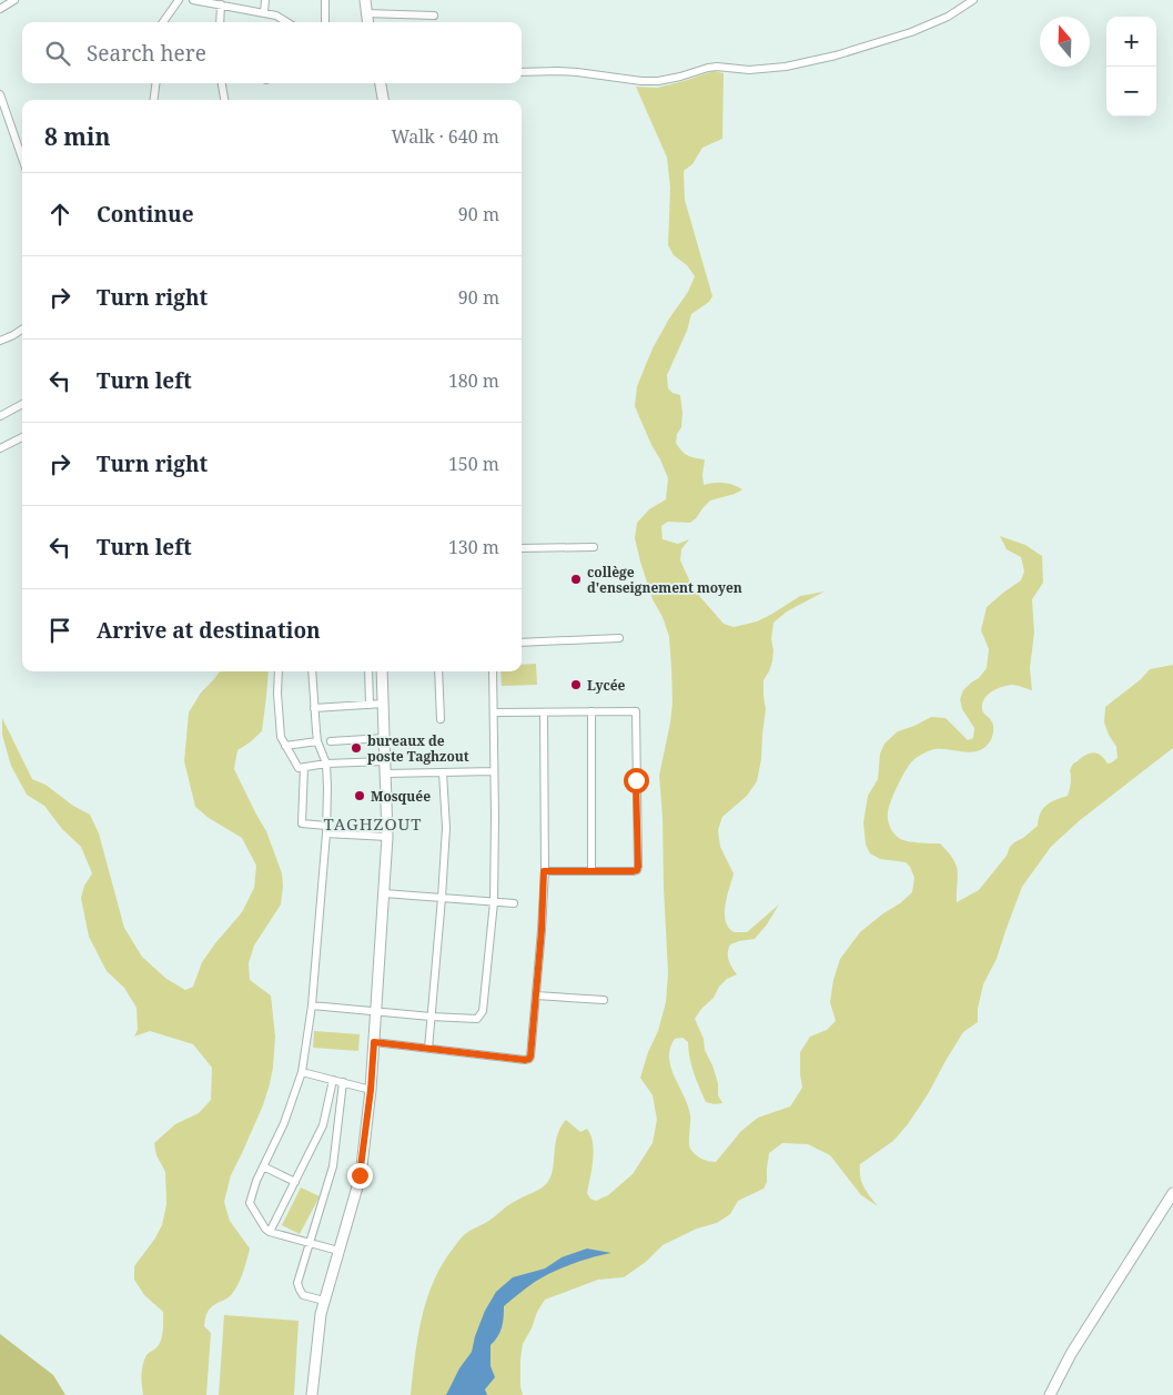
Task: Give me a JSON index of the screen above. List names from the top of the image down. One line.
{"districts":["TAGHZOUT"],"places":["collège d'enseignement moyen","Lycée","bureaux de poste Taghzout","Mosquée"],"north":"top","page":{"map_buttons":["+","−"],"search":"Search here","heading":["8 min","Walk · 640 m"],"list":[["Continue","90 m"],["Turn right","90 m"],["Turn left","180 m"],["Turn right","150 m"],["Turn left","130 m"],"Arrive at destination"]}}
